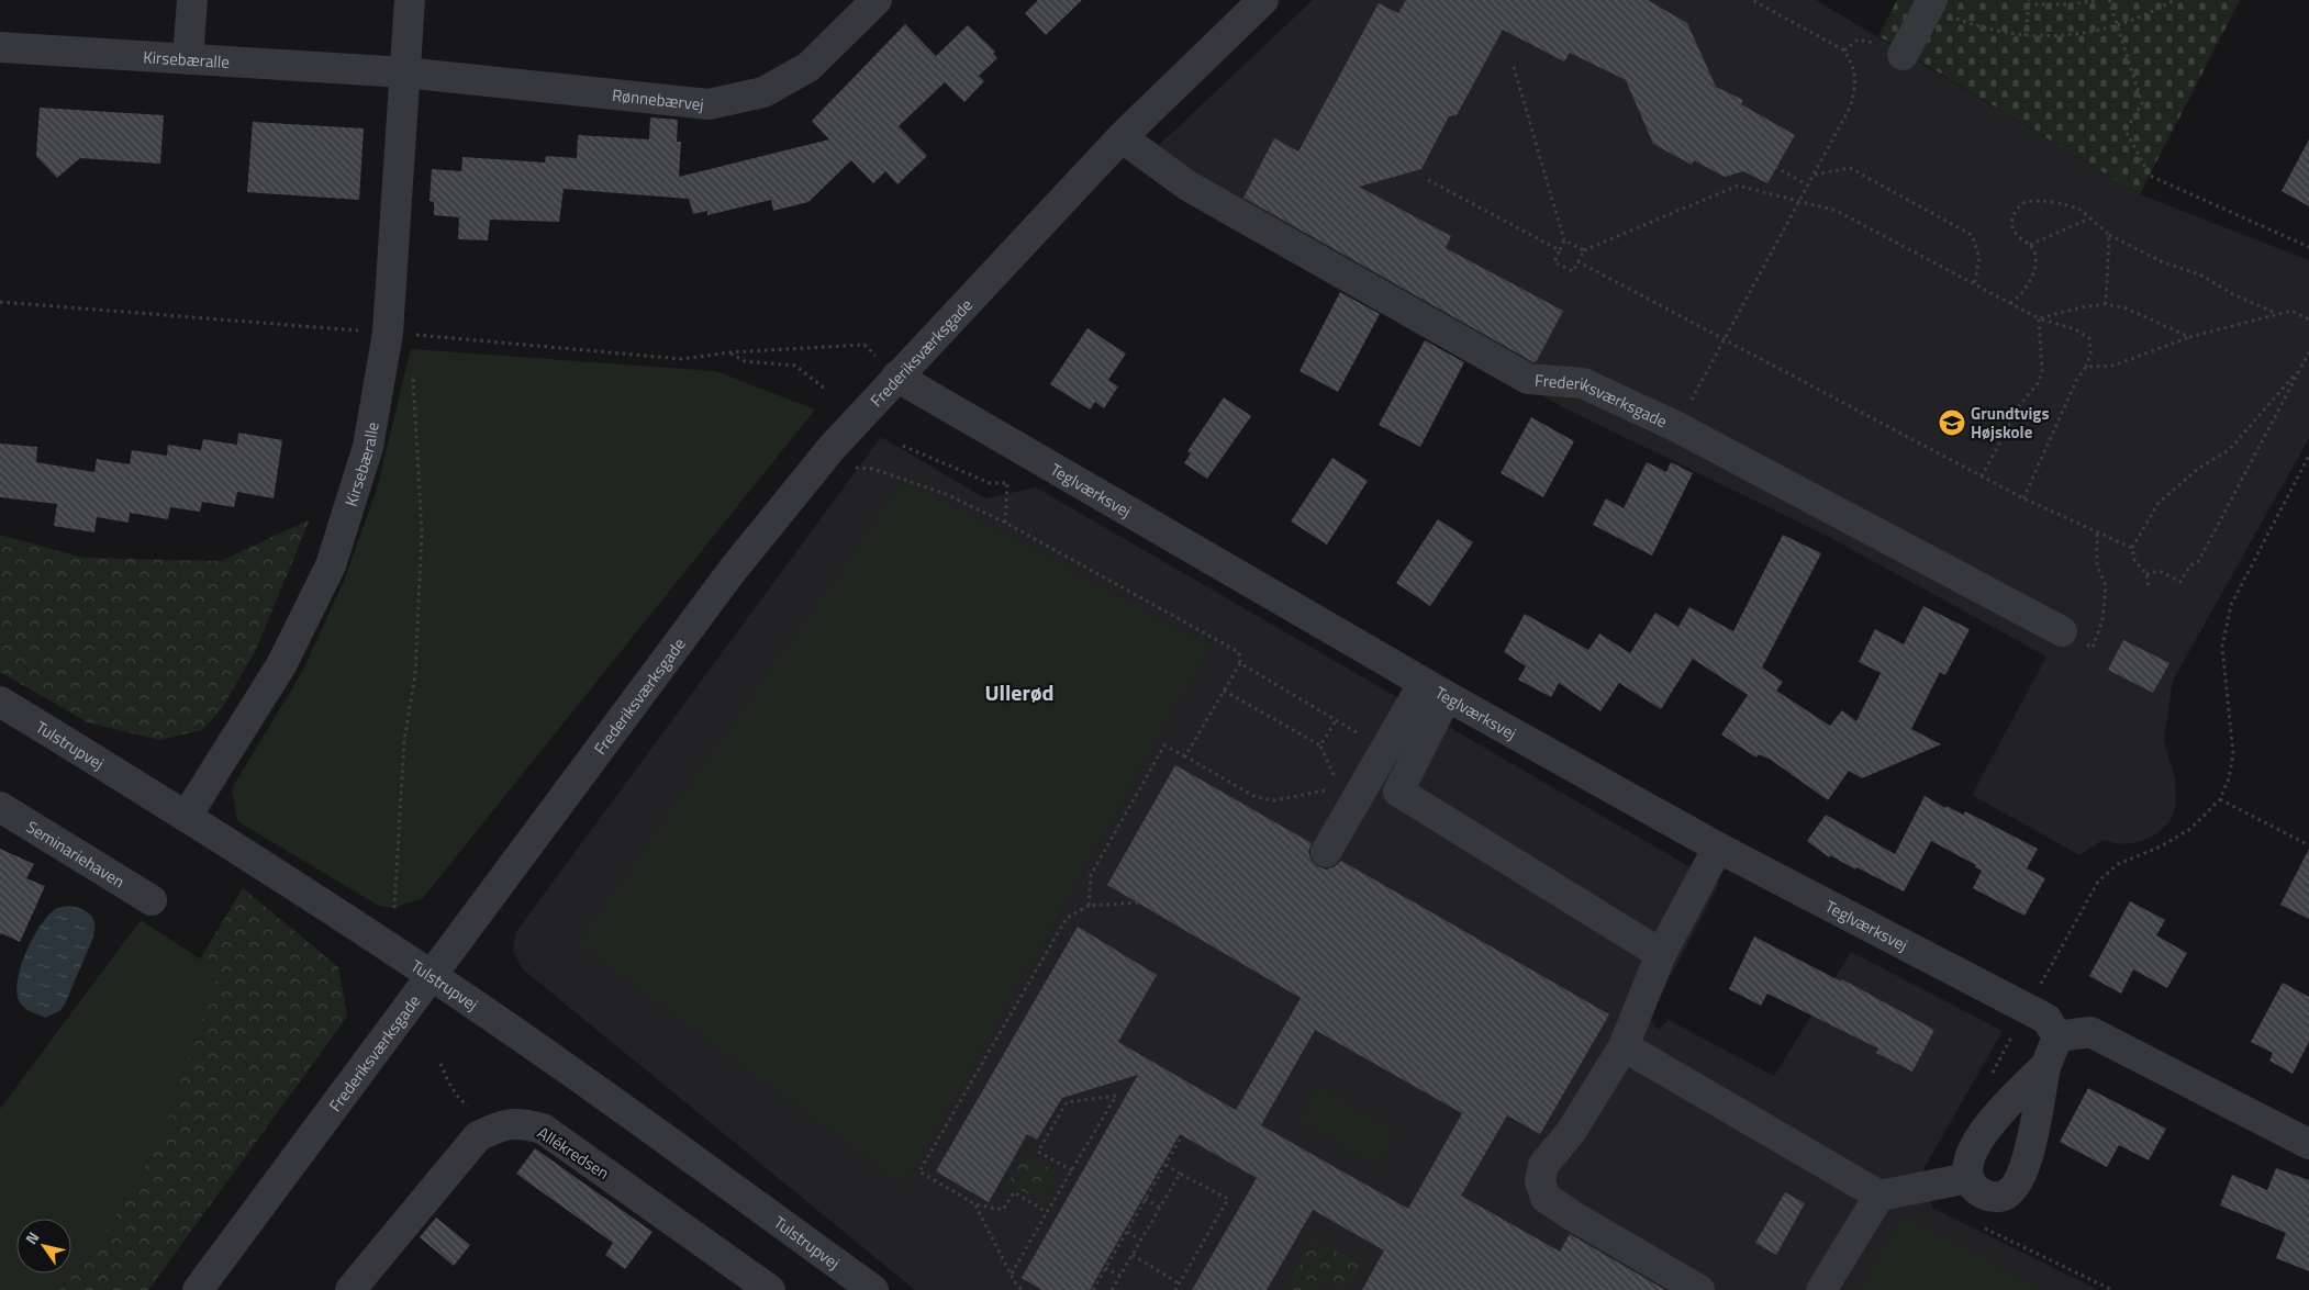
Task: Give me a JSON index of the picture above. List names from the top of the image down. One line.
{"streets":{"street":["Kirsebæralle","Rønnebærvej","Frederiksværksgade","Teglværksvej","Tulstrupvej","Seminariehaven","Allékredsen"]},"crossings":[["Kirsebæralle","Rønnebærvej"],["Kirsebæralle","Tulstrupvej"],["Frederiksværksgade","Teglværksvej"],["Frederiksværksgade","Tulstrupvej"]],"districts":["Ullerød"],"places":{"school or university":["Grundtvigs Højskole"]},"north":"top left"}
